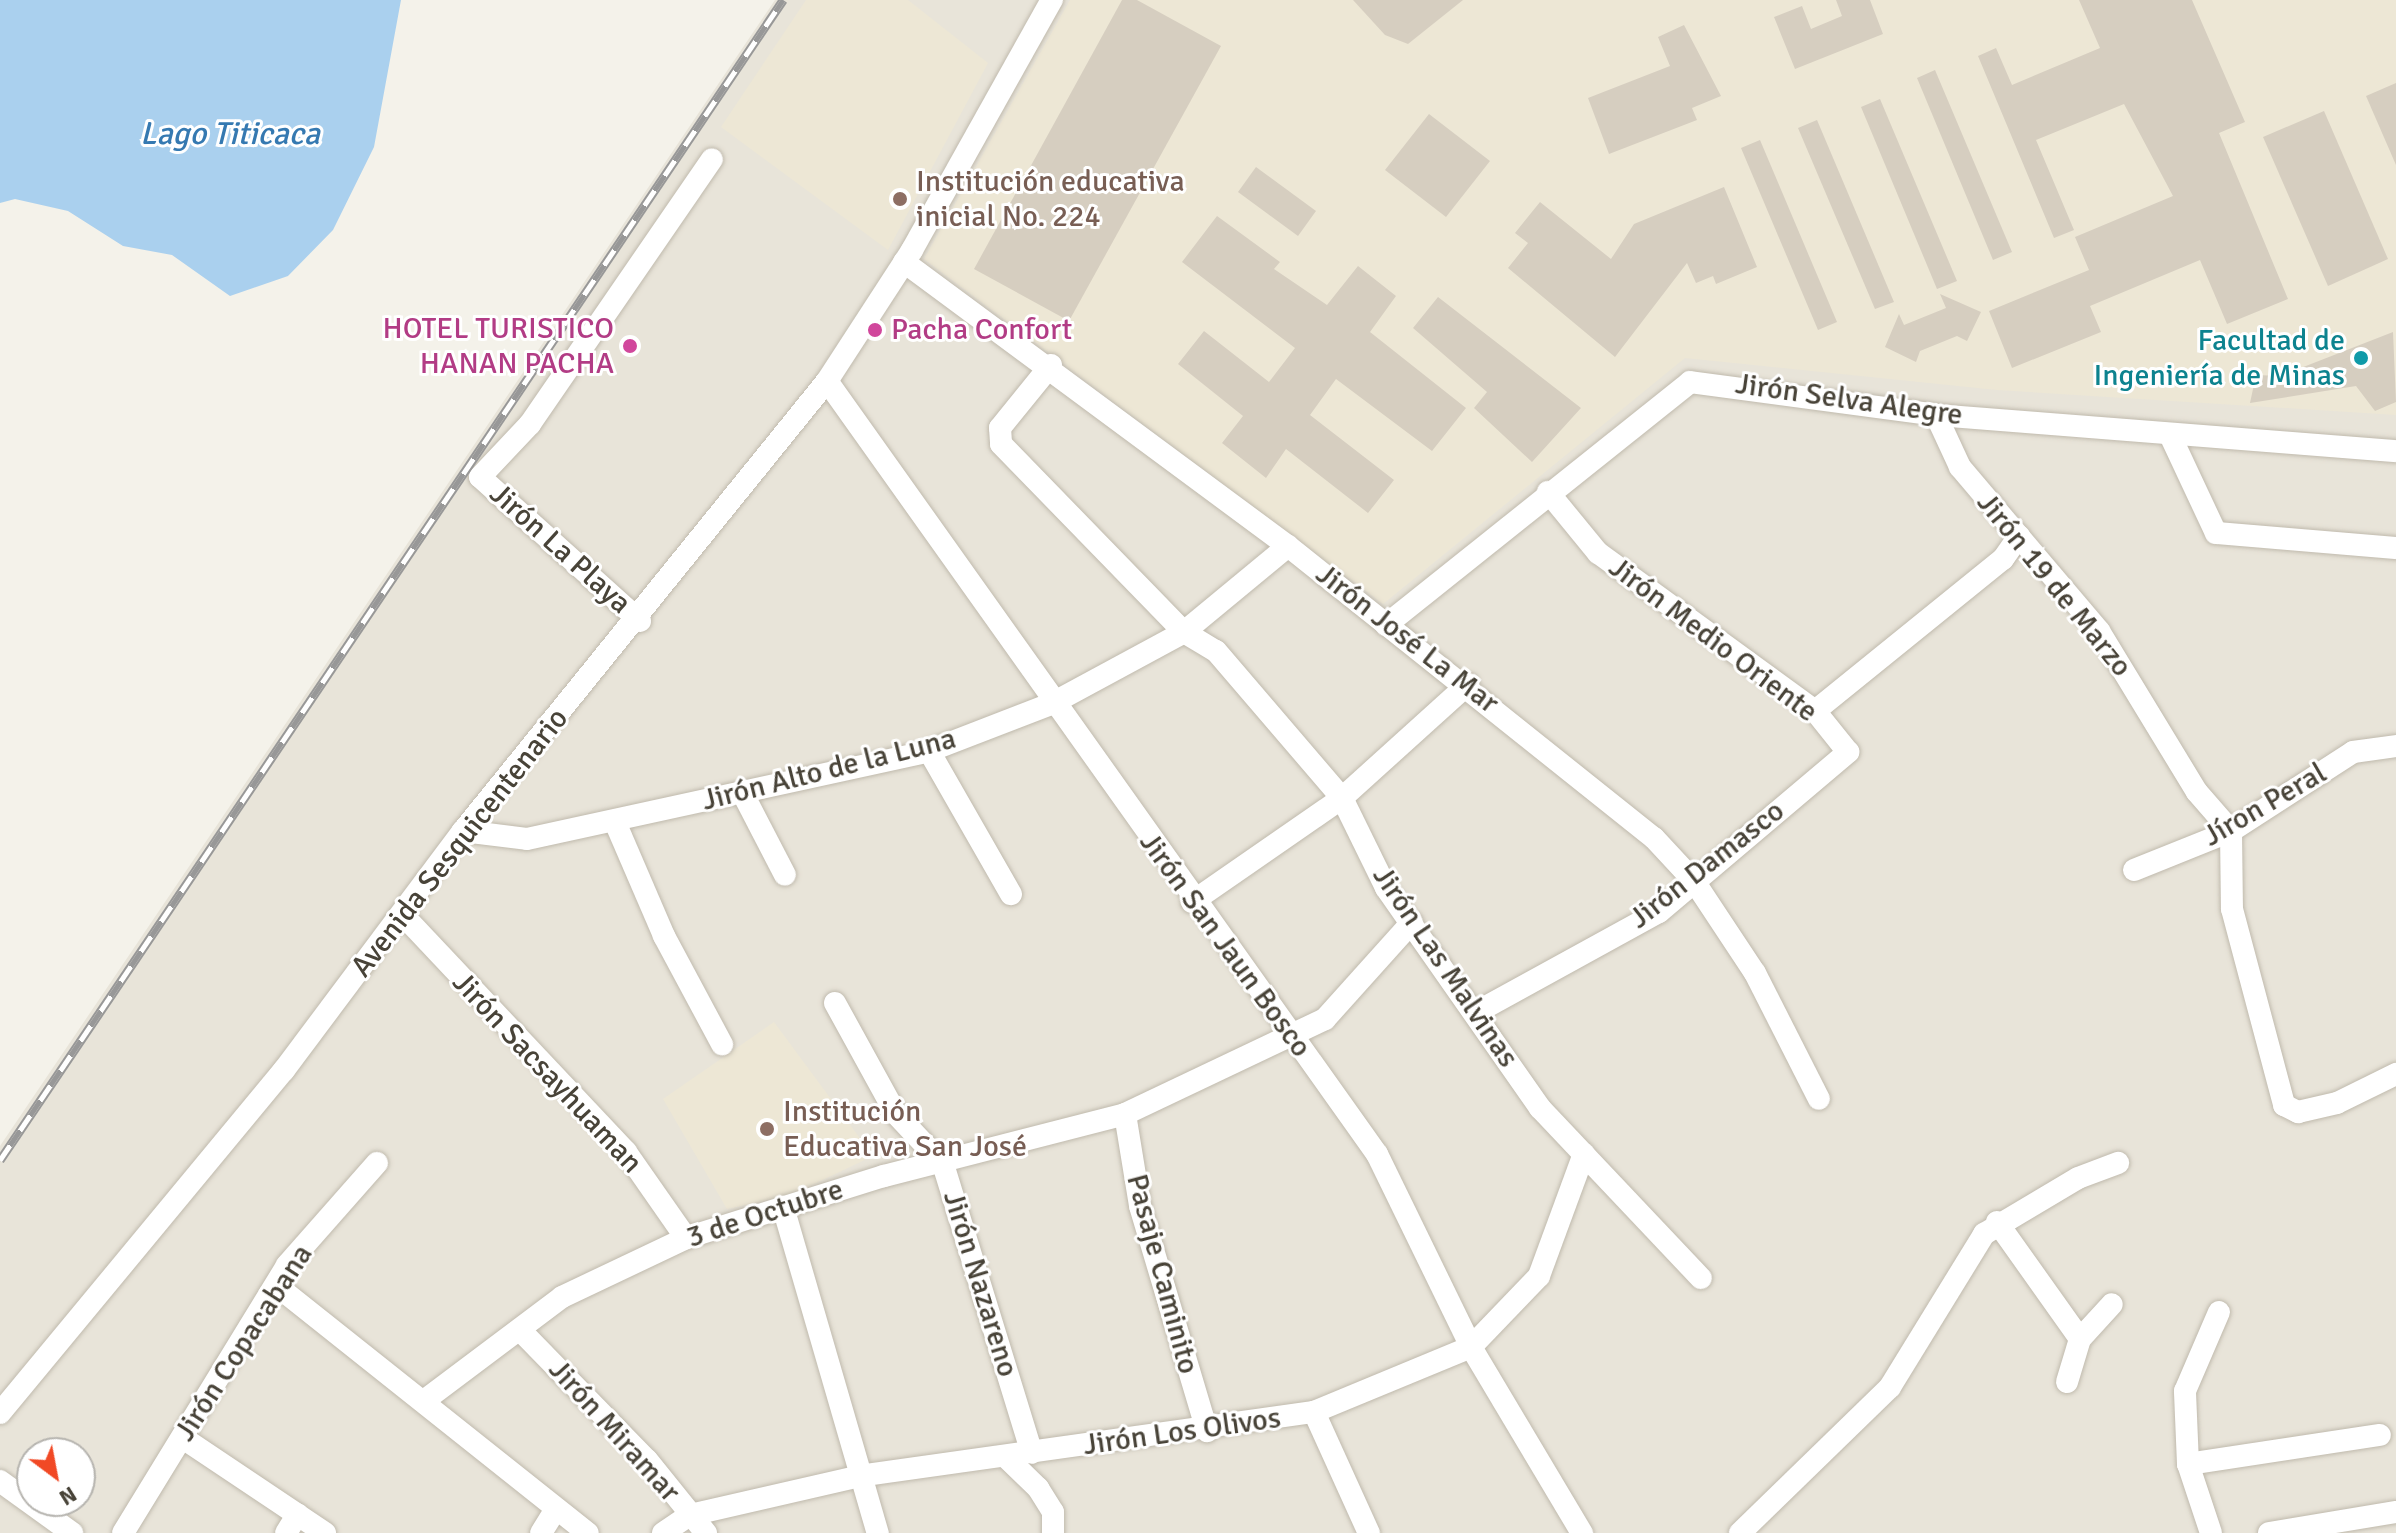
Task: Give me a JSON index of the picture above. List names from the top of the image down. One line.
{"streets":{"street":["Jirón Selva Alegre","Jirón La Playa","Jirón 19 de Marzo","Jirón José La Mar","Jirón Medio Oriente","Jirón Alto de la Luna","Jíron Peral","Avenida Sesquicentenario","Jirón Damasco","Jirón San Jaun Bosco","Jirón Las Malvinas","Jirón Sacsayhuaman","3 de Octubre","Pasaje Caminito","Jirón Nazareno","Jirón Copacabana","Jirón Miramar","Jirón Los Olivos"]},"crossings":[["Jirón Selva Alegre","Jirón 19 de Marzo"],["Jirón Selva Alegre","Jirón José La Mar"],["Jirón Selva Alegre","Jirón Medio Oriente"],["Jirón La Playa","Avenida Sesquicentenario"],["Jirón 19 de Marzo","Jíron Peral"],["Jirón José La Mar","Jirón Alto de la Luna"],["Jirón José La Mar","Avenida Sesquicentenario"],["Jirón José La Mar","Jirón Damasco"],["Jirón José La Mar","Jirón Las Malvinas"],["Jirón Medio Oriente","Jirón Damasco"],["Jirón Alto de la Luna","Avenida Sesquicentenario"],["Jirón Alto de la Luna","Jirón San Jaun Bosco"],["Jirón Alto de la Luna","Jirón Las Malvinas"],["Avenida Sesquicentenario","Jirón San Jaun Bosco"],["Avenida Sesquicentenario","Jirón Sacsayhuaman"],["Jirón Damasco","Jirón Las Malvinas"],["Jirón San Jaun Bosco","3 de Octubre"],["Jirón San Jaun Bosco","Jirón Los Olivos"],["Jirón Las Malvinas","3 de Octubre"],["Jirón Las Malvinas","Jirón Los Olivos"],["Jirón Sacsayhuaman","3 de Octubre"],["3 de Octubre","Pasaje Caminito"],["3 de Octubre","Jirón Nazareno"],["3 de Octubre","Jirón Miramar"],["Pasaje Caminito","Jirón Los Olivos"],["Jirón Nazareno","Jirón Los Olivos"],["Jirón Miramar","Jirón Los Olivos"]],"water":["Lago Titicaca"],"places":["Institución educativa inicial No. 224","Pacha Confort","HOTEL TURISTICO HANAN PACHA","Facultad de Ingeniería de Minas","Institución Educativa San José"],"north":"bottom right"}
